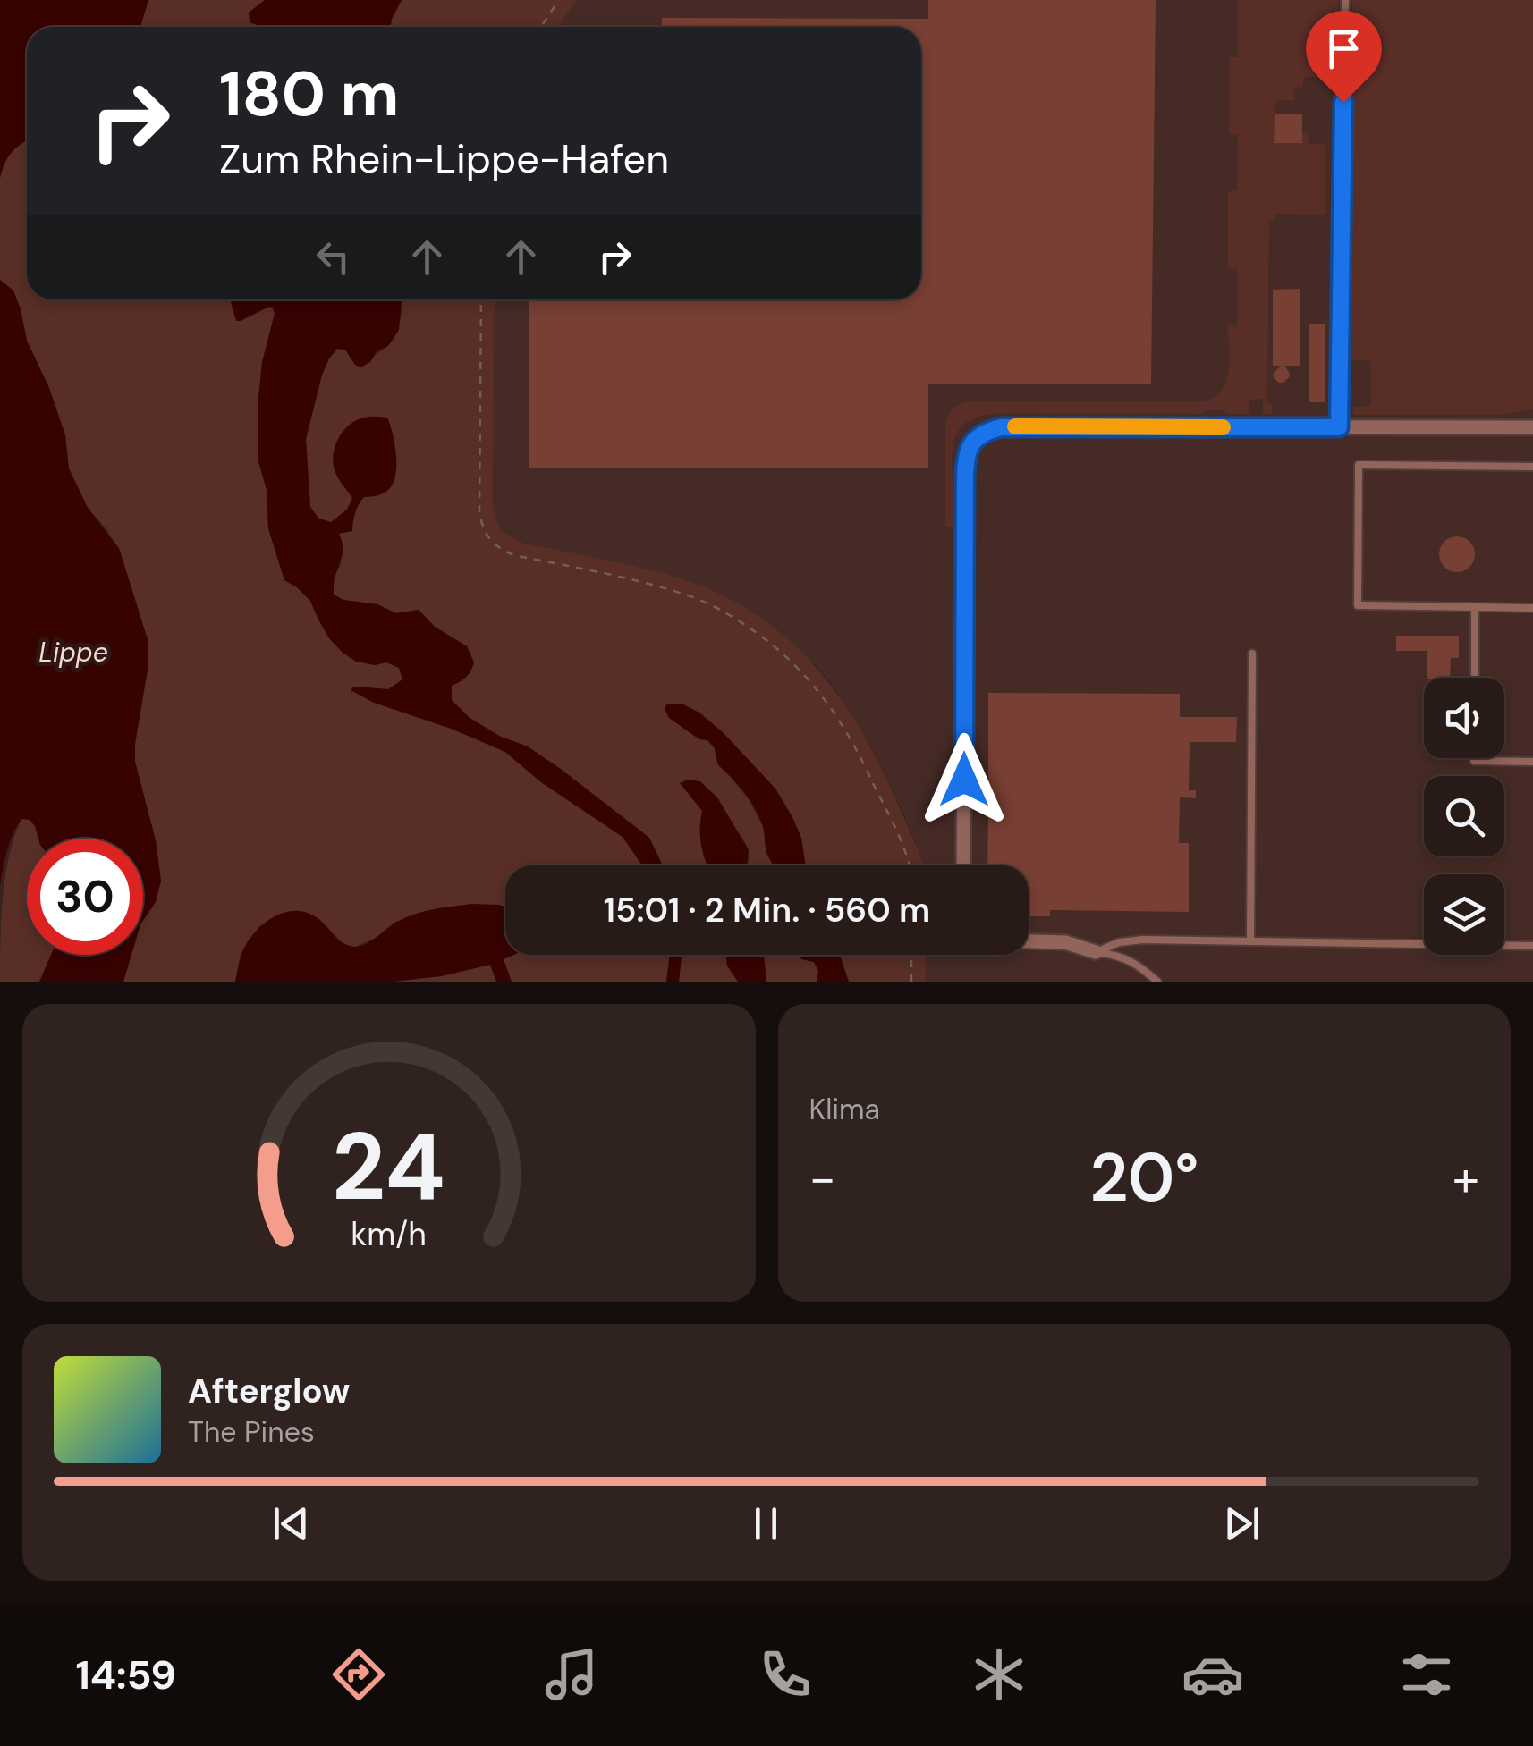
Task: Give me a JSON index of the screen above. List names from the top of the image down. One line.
{"water":["Lippe"],"page":{"turn":["180 m","Zum Rhein-Lippe-Hafen"],"limit":"30","trip":"15:01 · 2 Min. · 560 m","tile":"Klima","heat":["−","20°","+"],"song":["Afterglow","The Pines"],"tabs":"14:59","gauge":["24","km/h"]}}
